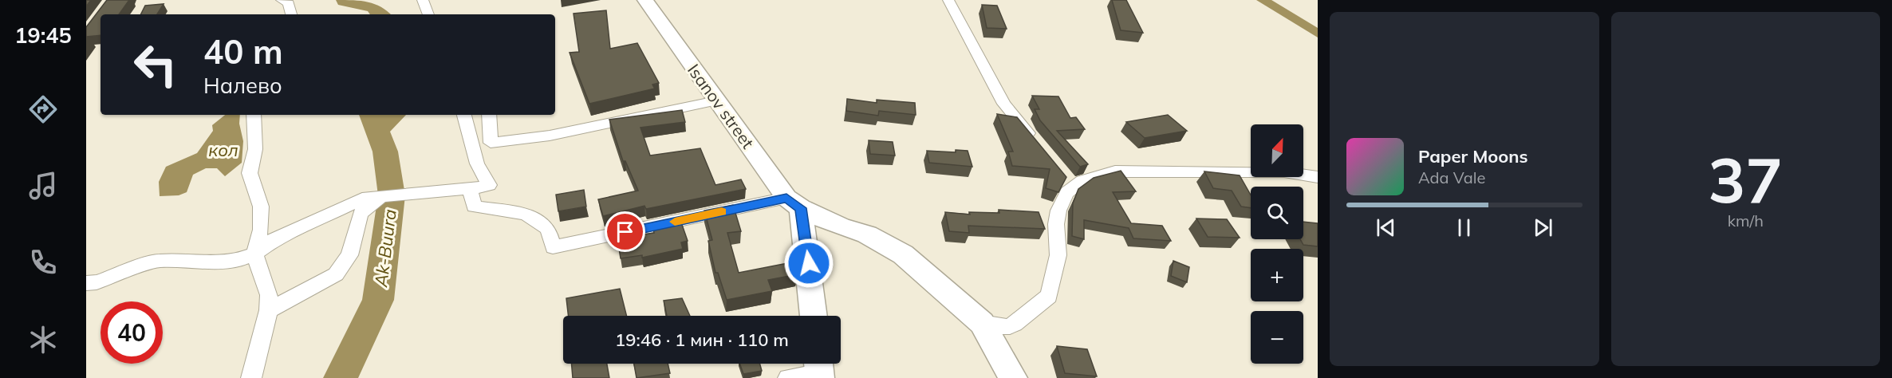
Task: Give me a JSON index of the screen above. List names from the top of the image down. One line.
{"streets":{"main road":["Isanov street"]},"water":["кол","Ak-Buura"],"north":"top right","page":{"tabs":"19:45","tile":["37","km/h"],"turn":["40 m","Налево"],"map_buttons":["+","−"],"song":["Paper Moons","Ada Vale"],"limit":"40","trip":"19:46 · 1 мин · 110 m"}}
